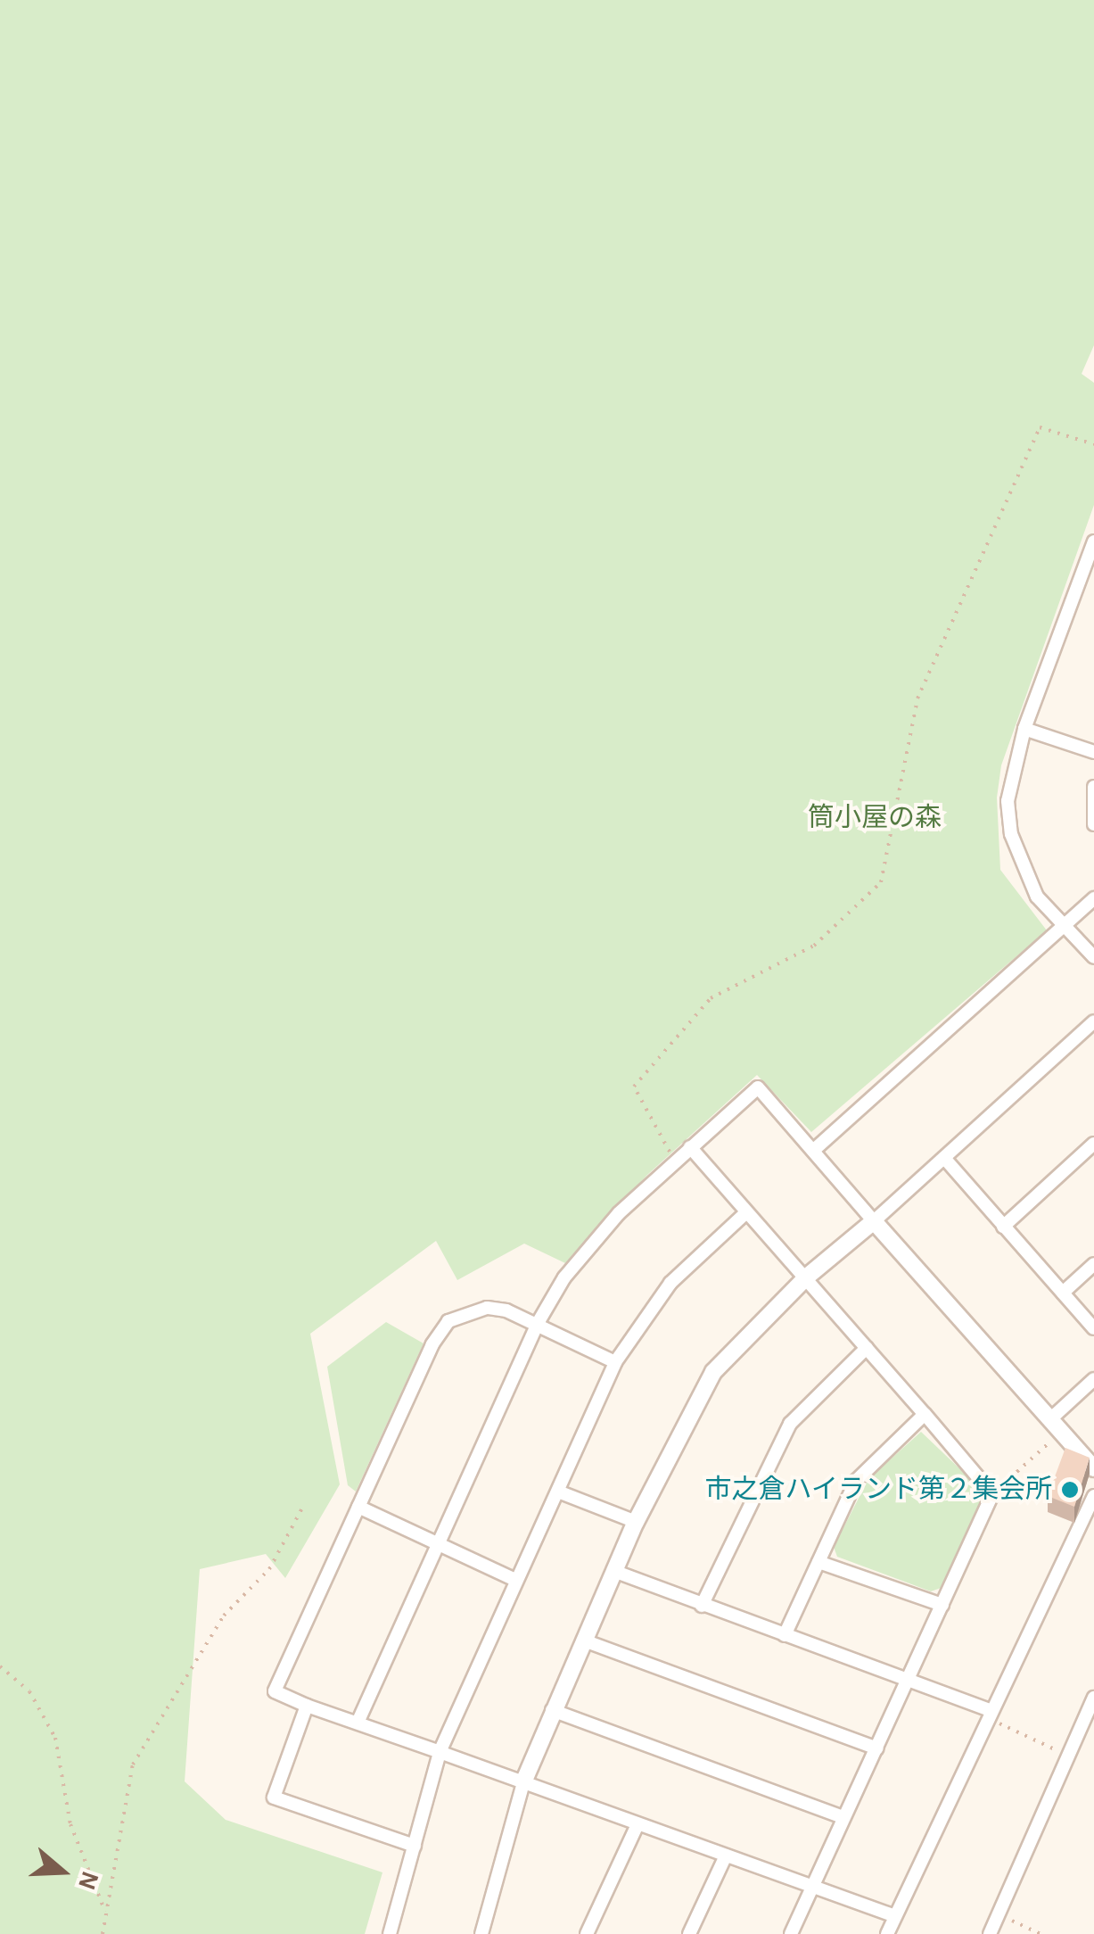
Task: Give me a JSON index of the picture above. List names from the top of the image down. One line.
{"parks":["筒小屋の森"],"places":["市之倉ハイランド第２集会所"],"north":"right"}
